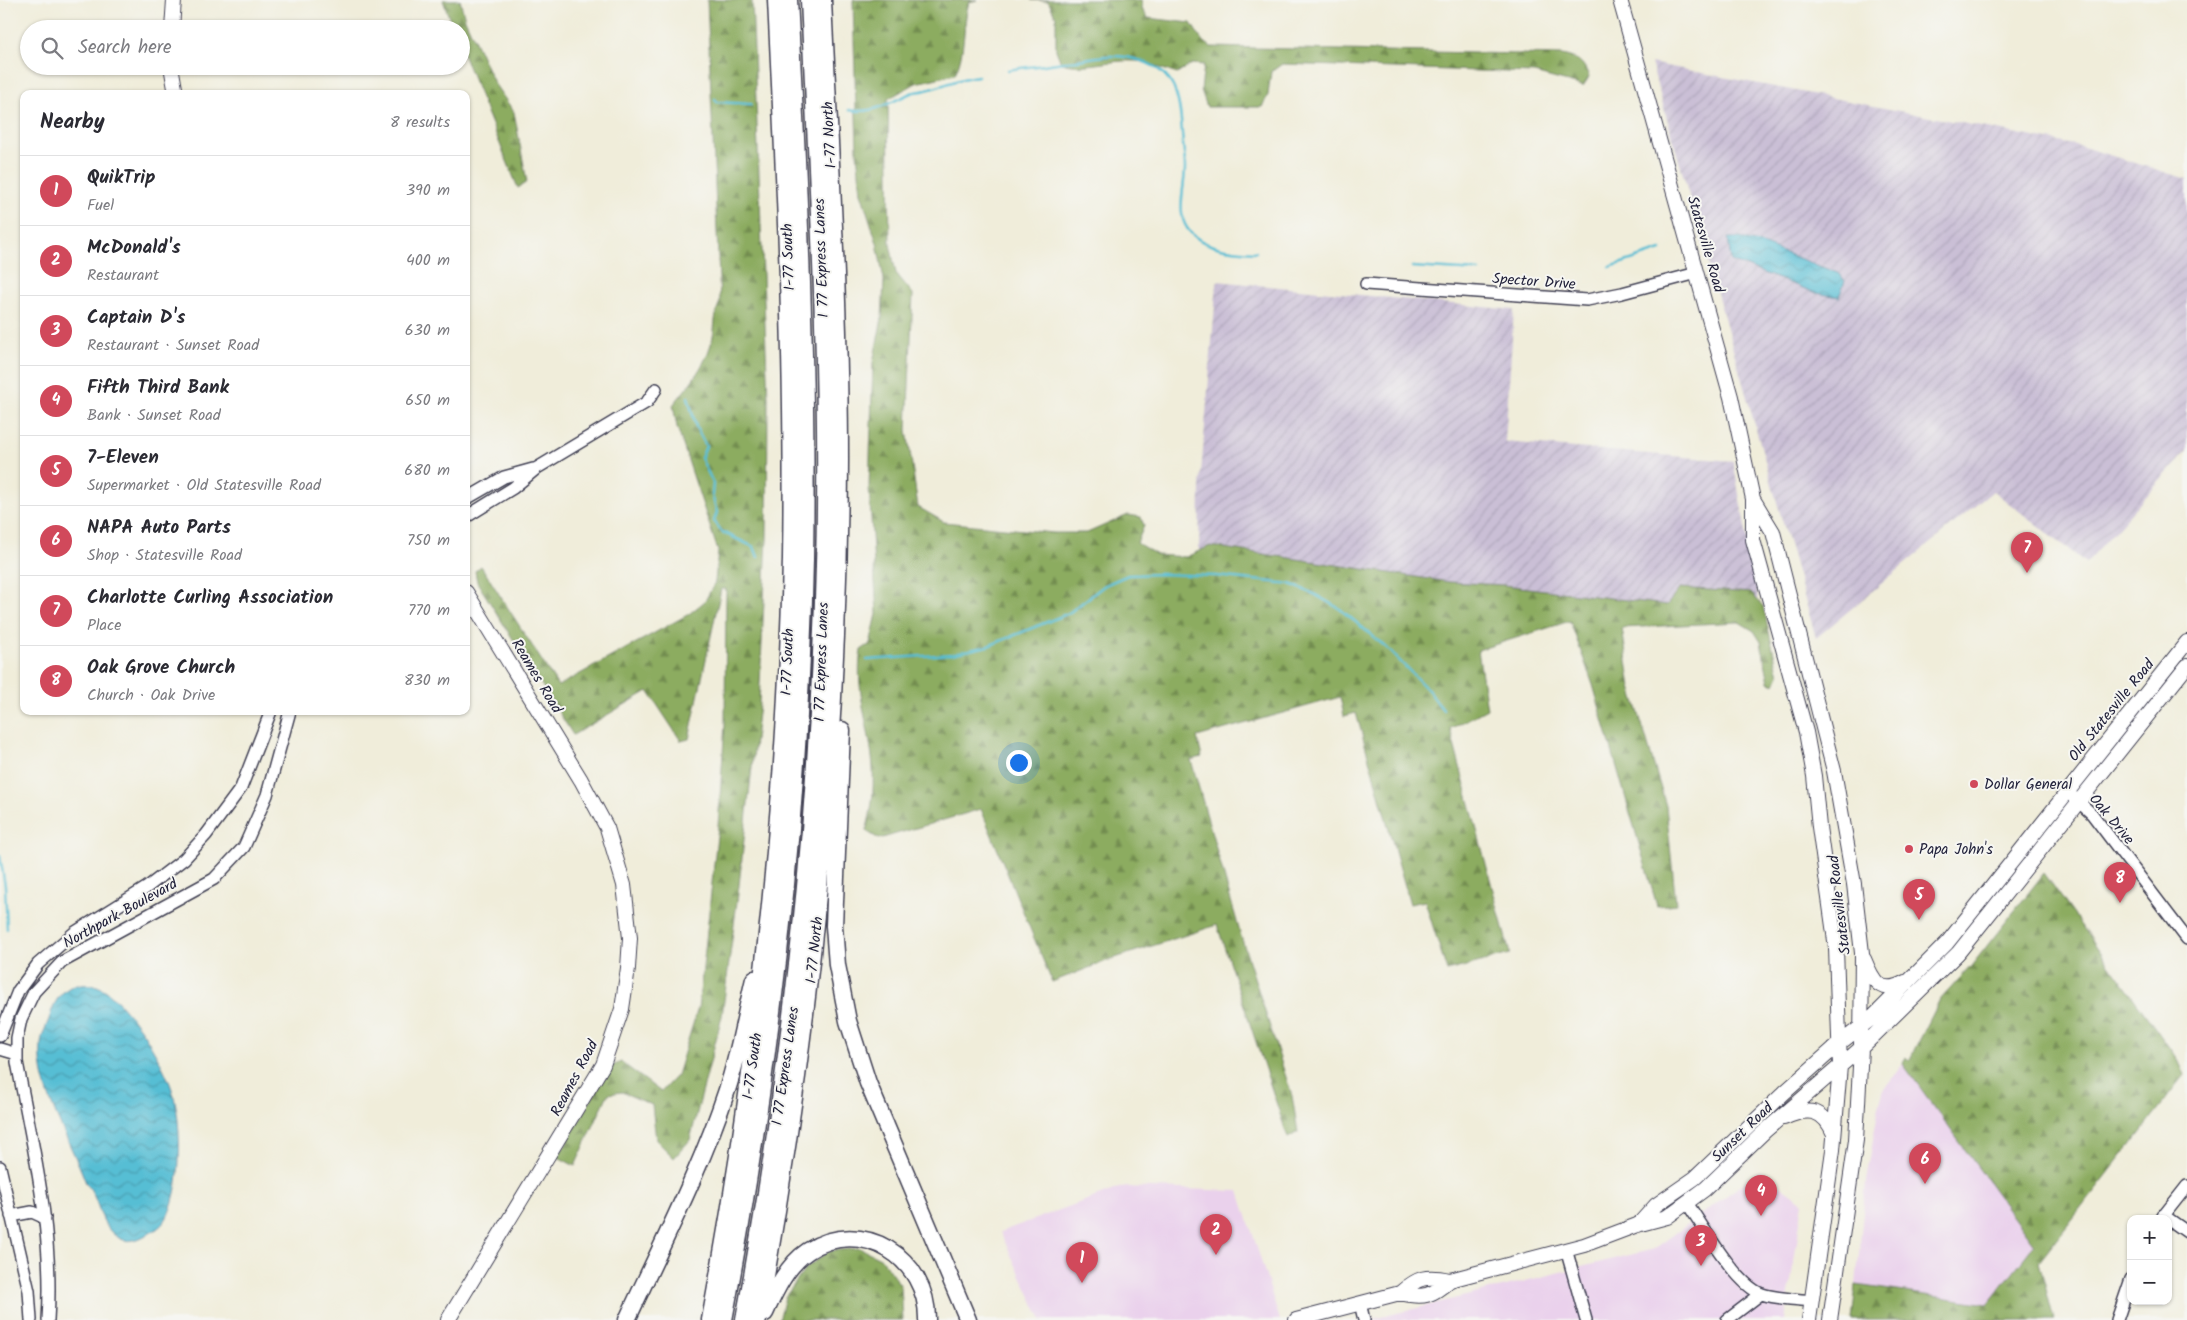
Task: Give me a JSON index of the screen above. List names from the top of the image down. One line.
{"streets":{"highway":["I-77 North","I-77 South","I 77 Express Lanes"],"main road":["Statesville Road","Reames Road","Old Statesville Road","Sunset Road"],"street":["Spector Drive","Oak Drive","Northpark Boulevard"]},"crossings":[["Statesville Road","Spector Drive"],["Statesville Road","Old Statesville Road"],["Statesville Road","Sunset Road"],["Old Statesville Road","Oak Drive"],["Old Statesville Road","Sunset Road"]],"places":["Dollar General","Papa John's"],"page":{"search":"Search here","heading":["Nearby","8 results"],"list":[{"mark":"1","name":"QuikTrip","note":"Fuel","value":"390 m"},{"mark":"2","name":"McDonald's","note":"Restaurant","value":"400 m"},{"mark":"3","name":"Captain D's","note":"Restaurant · Sunset Road","value":"630 m"},{"mark":"4","name":"Fifth Third Bank","note":"Bank · Sunset Road","value":"650 m"},{"mark":"5","name":"7-Eleven","note":"Supermarket · Old Statesville Road","value":"680 m"},{"mark":"6","name":"NAPA Auto Parts","note":"Shop · Statesville Road","value":"750 m"},{"mark":"7","name":"Charlotte Curling Association","note":"Place","value":"770 m"},{"mark":"8","name":"Oak Grove Church","note":"Church · Oak Drive","value":"830 m"}],"pins":["7","8","5","6","4","2","3","1"],"map_buttons":["+","−"]}}
